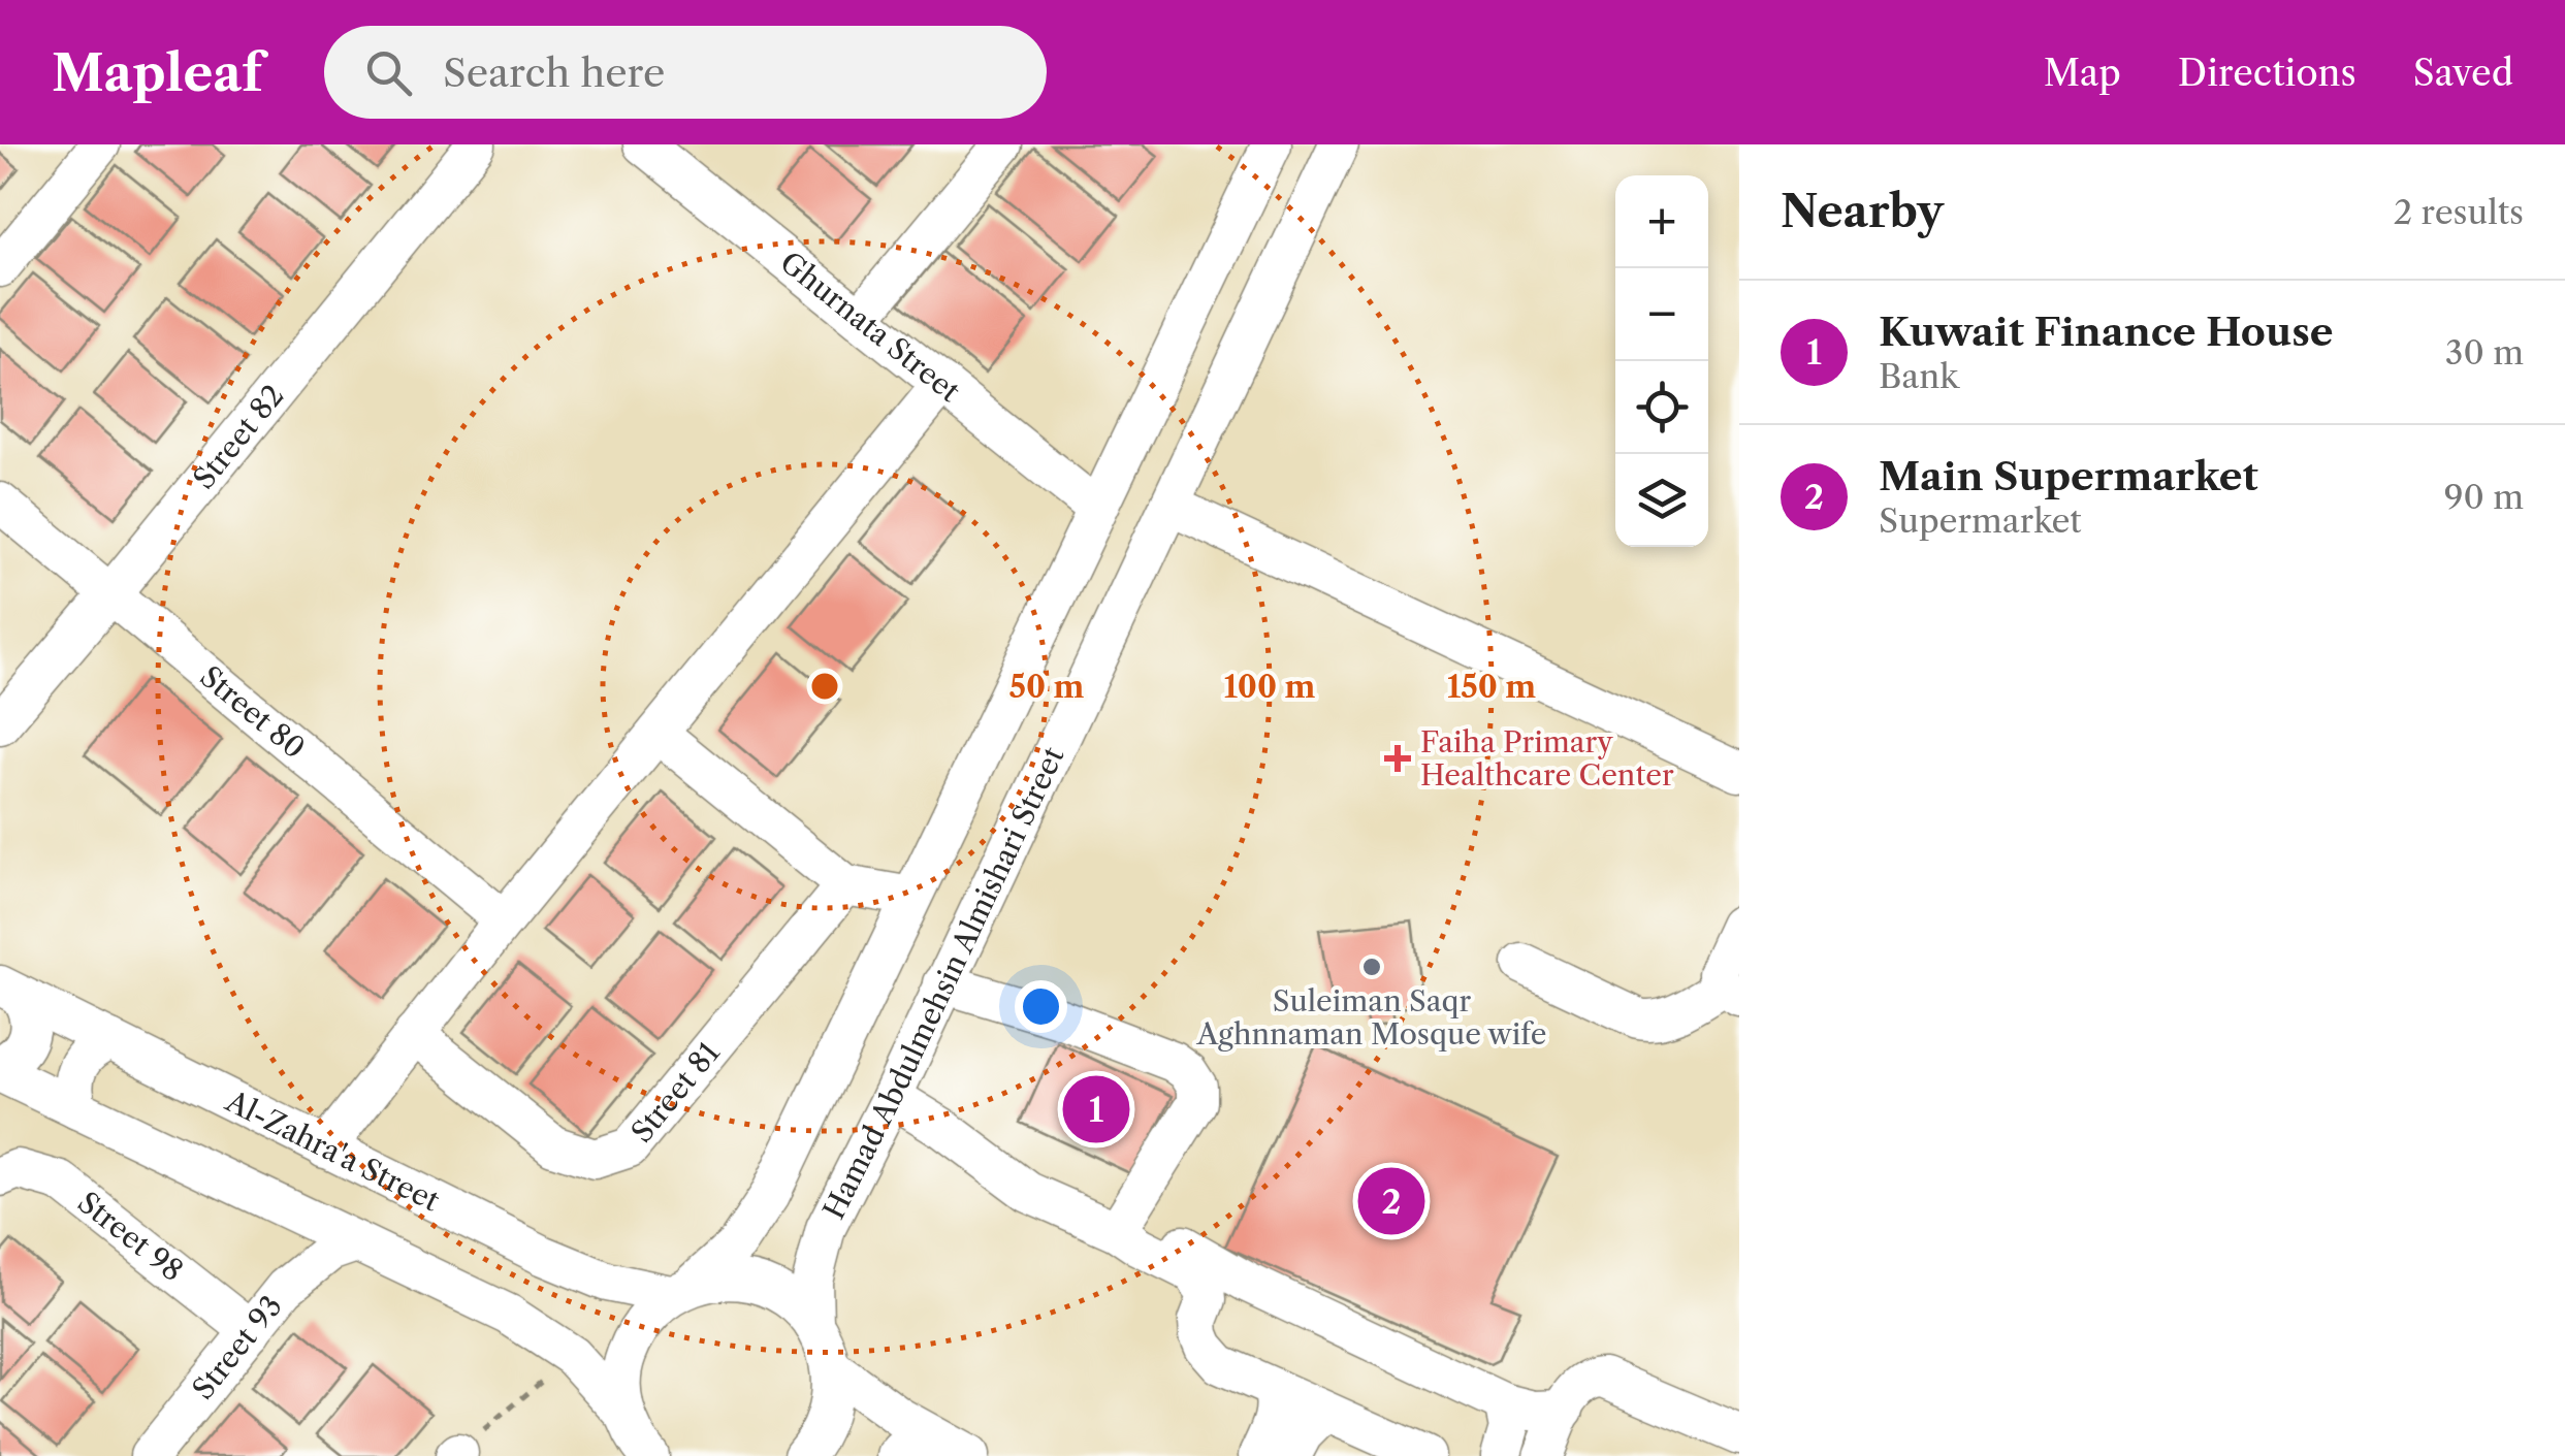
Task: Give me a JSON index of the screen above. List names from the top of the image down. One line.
{"streets":{"street":["Ghurnata Street","Street 82","Street 80","Hamad Abdulmehsin Almishari Street","Street 81","Al-Zahra'a Street","Street 98","Street 93"]},"crossings":[["Street 82","Street 80"],["Hamad Abdulmehsin Almishari Street","Al-Zahra'a Street"],["Street 98","Street 93"]],"places":{"health":["Faiha Primary Healthcare Center"],"other":["Suleiman Saqr Aghnnaman Mosque wife"]},"page":{"header":"Mapleaf","search":"Search here","nav":["Map","Directions","Saved"],"heading":["Nearby","2 results"],"map_buttons":["+","−"],"list":[{"mark":"1","name":"Kuwait Finance House","note":"Bank","value":"30 m"},{"mark":"2","name":"Main Supermarket","note":"Supermarket","value":"90 m"}],"pins":["1","2"]},"rings":["50 m","100 m","150 m"]}
